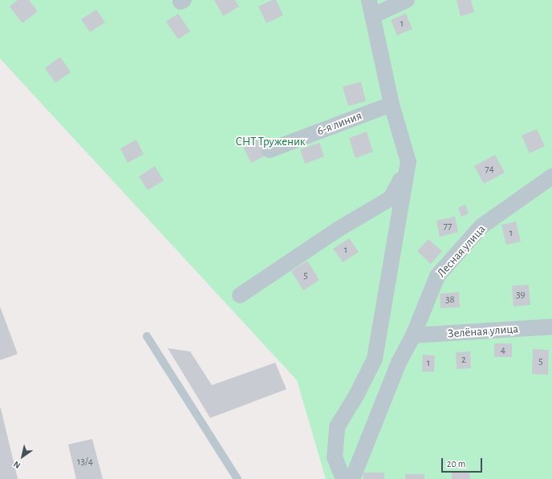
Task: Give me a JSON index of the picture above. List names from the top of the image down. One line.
{"streets":{"street":["6-я линия","Лесная улица","Зелёная улица"]},"crossings":[["Лесная улица","Зелёная улица"]],"parks":["СНТ Труженик"],"house_numbers":["1","74","77","1","1","5","39","38","4","2","5","1","13/4"],"scale_bar":"20 m","north":"bottom left"}
